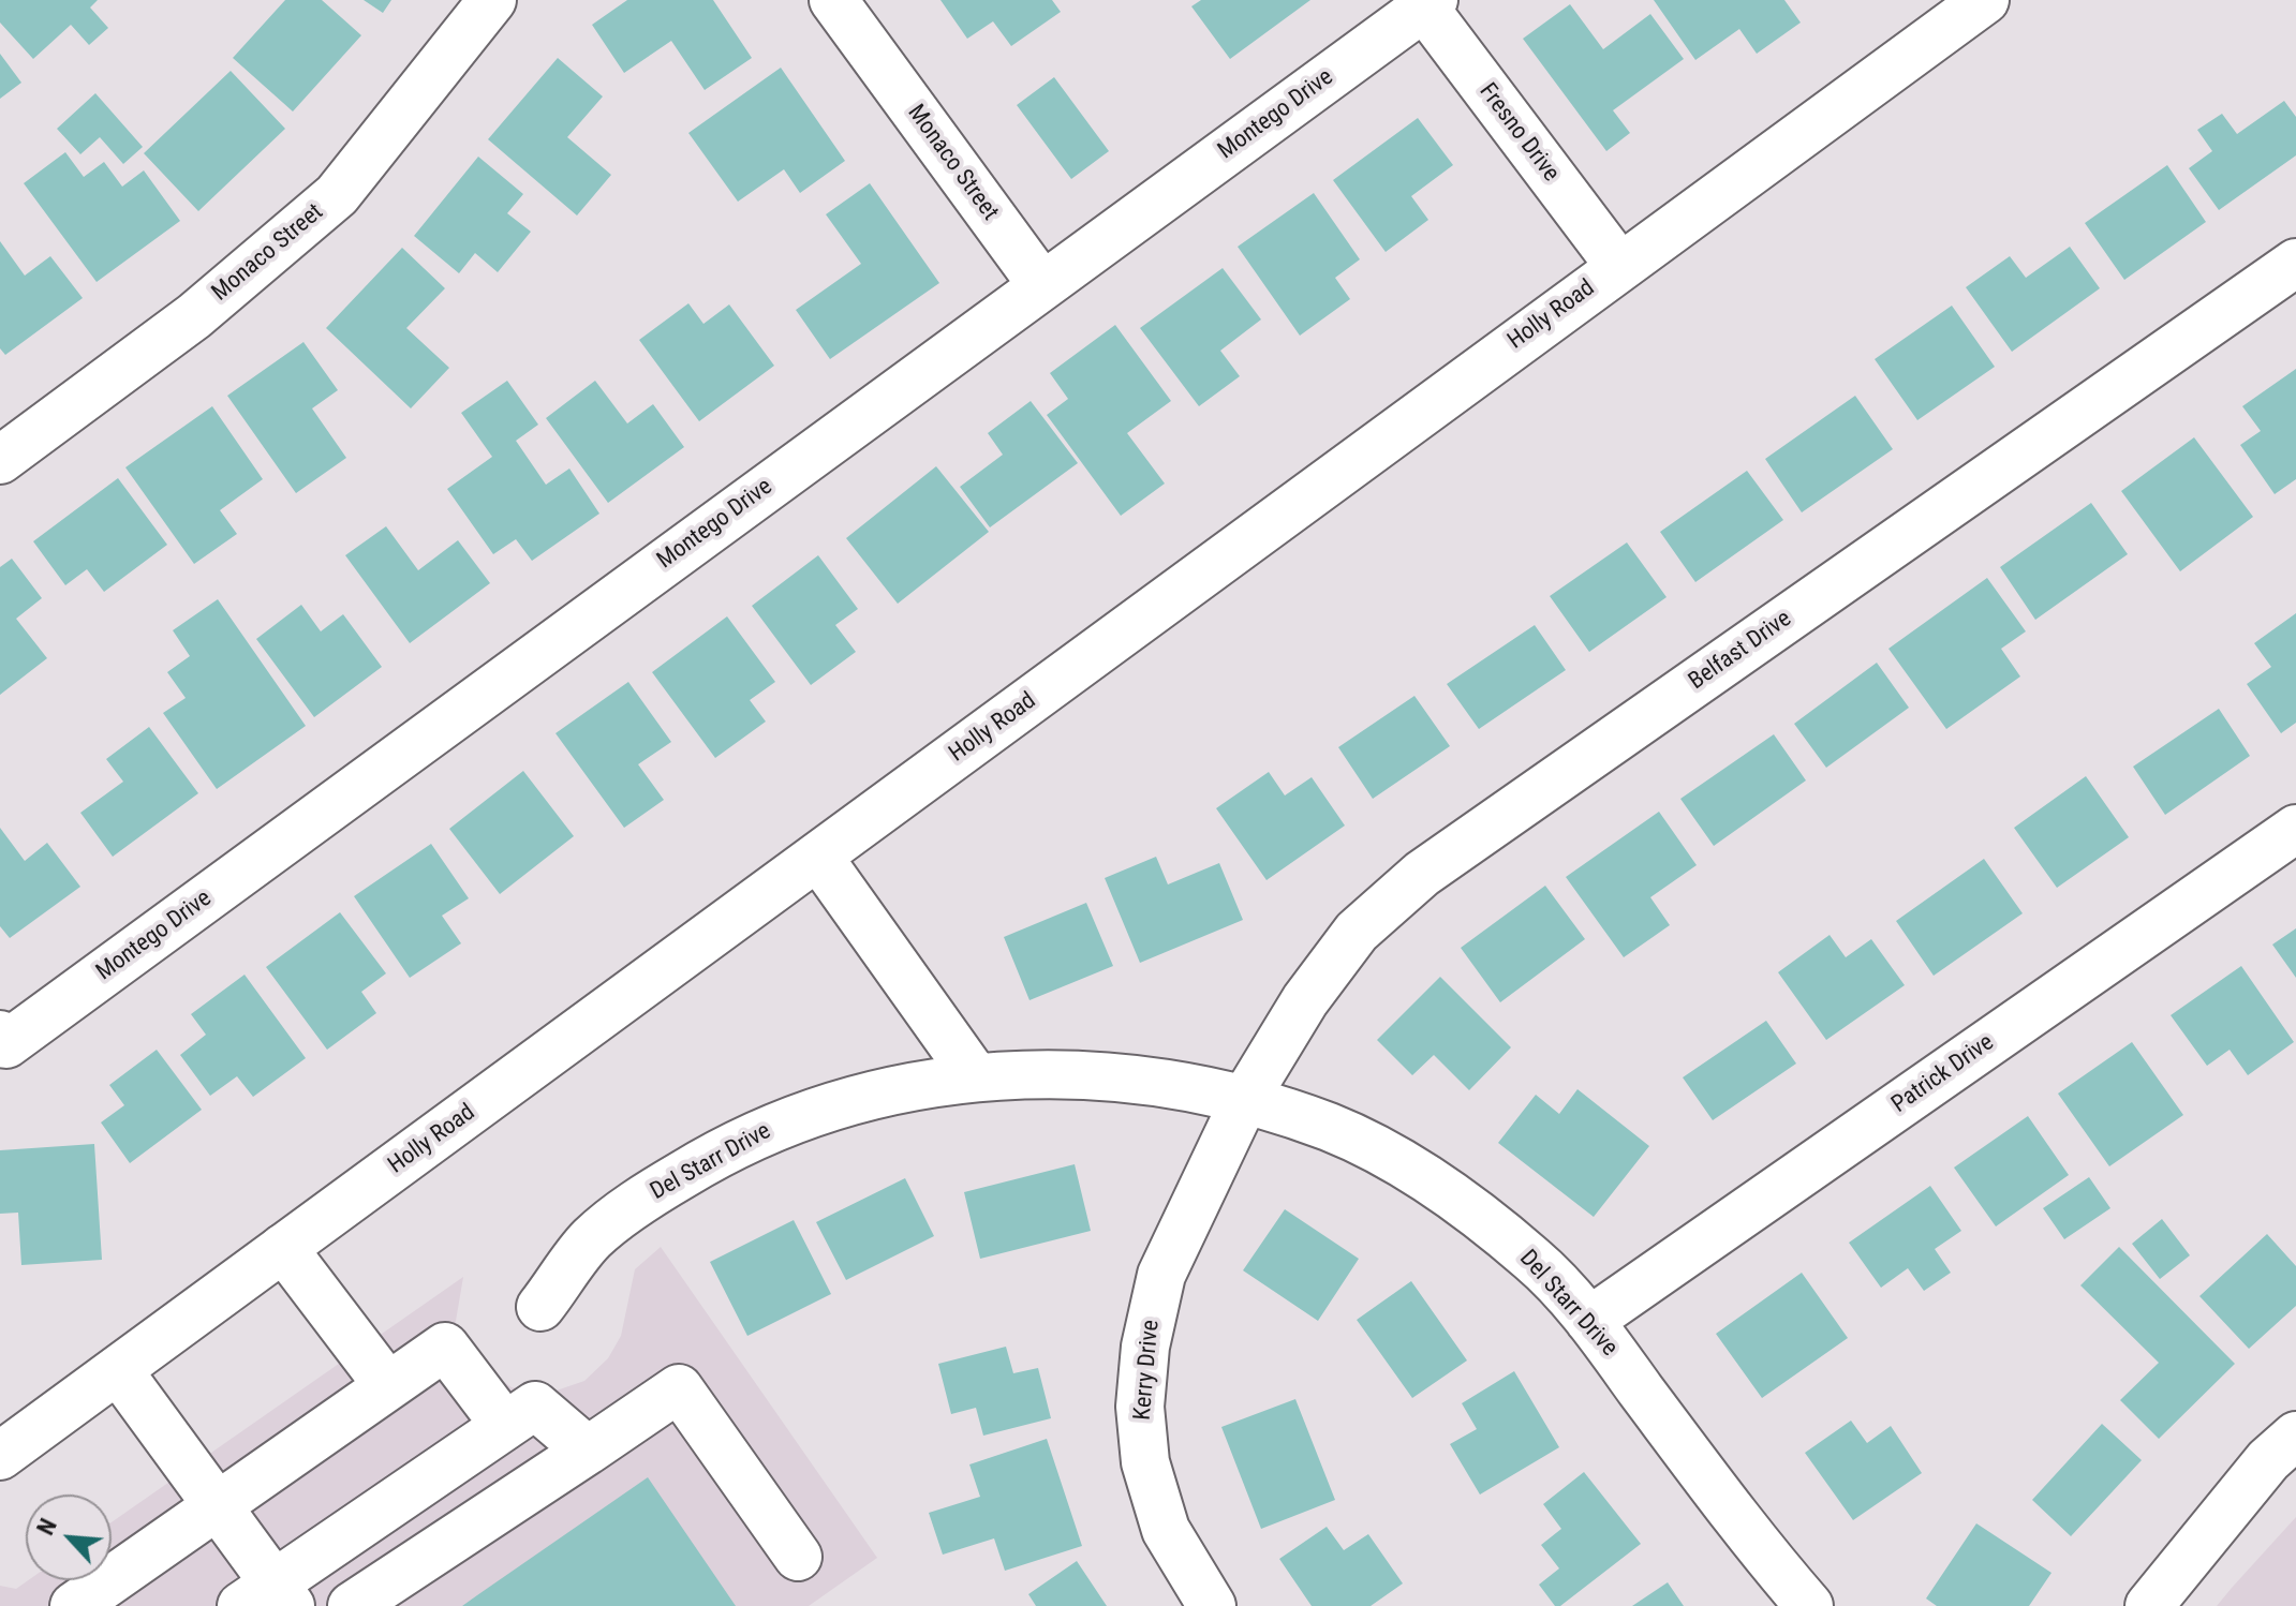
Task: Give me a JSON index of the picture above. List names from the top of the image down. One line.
{"streets":{"street":["Montego Drive","Fresno Drive","Monaco Street","Holly Road","Belfast Drive","Patrick Drive","Del Starr Drive","Kerry Drive"]},"crossings":[["Montego Drive","Fresno Drive"],["Montego Drive","Monaco Street"],["Fresno Drive","Holly Road"],["Belfast Drive","Del Starr Drive"],["Belfast Drive","Kerry Drive"],["Patrick Drive","Del Starr Drive"],["Del Starr Drive","Kerry Drive"]],"north":"top left"}
